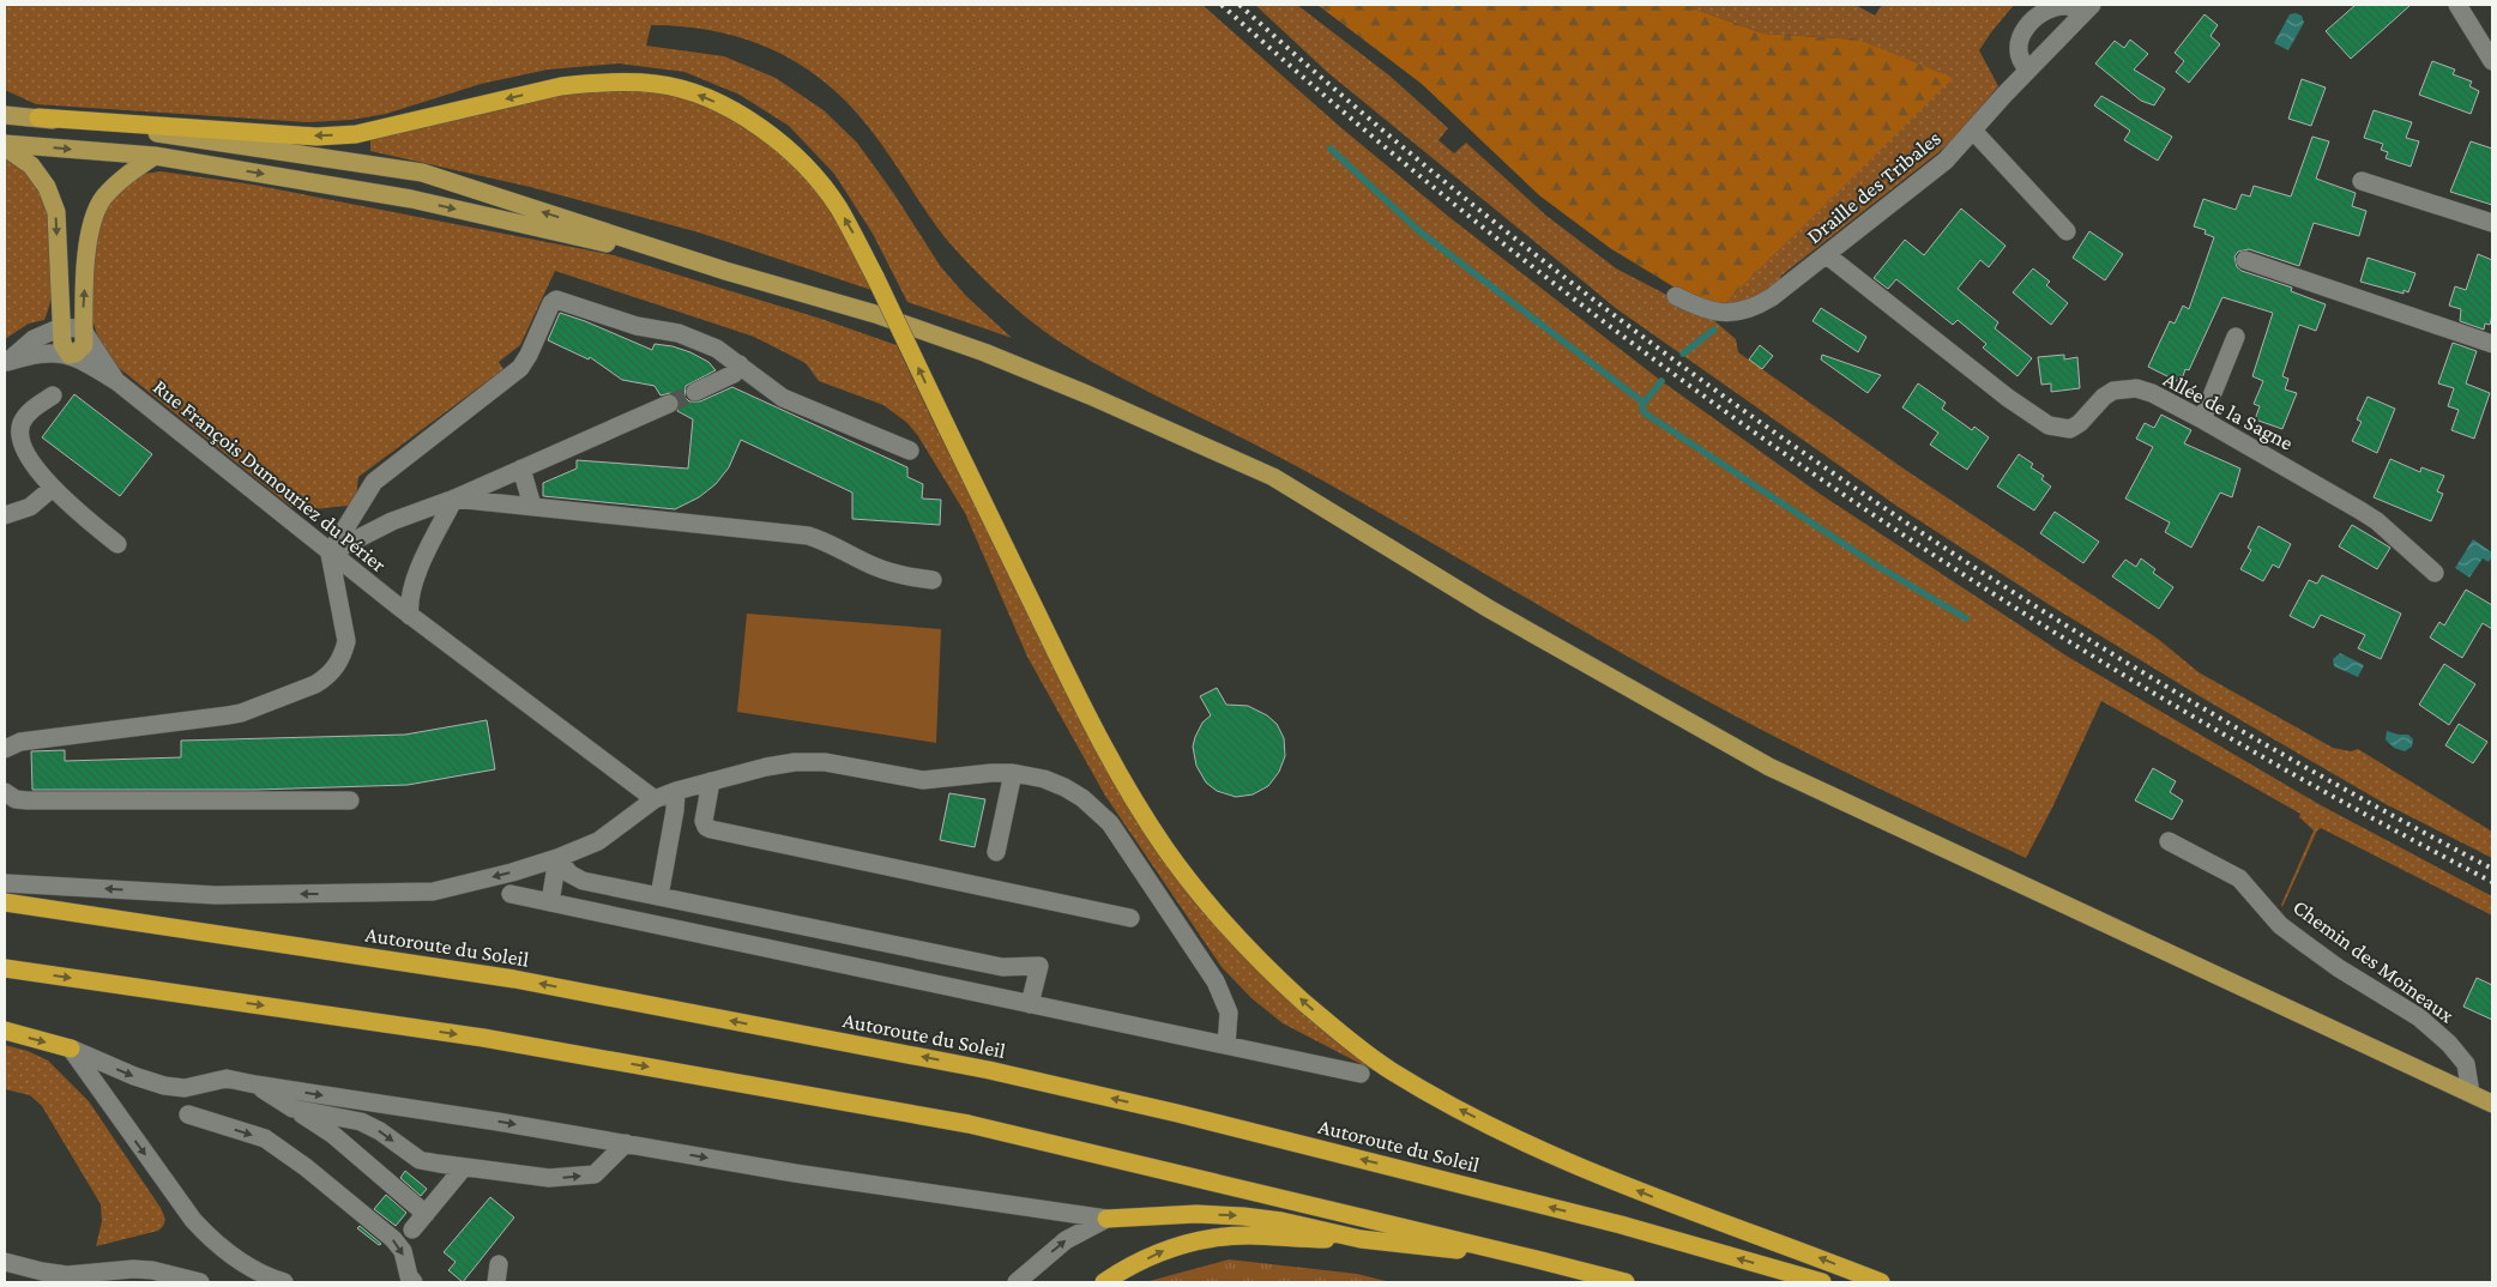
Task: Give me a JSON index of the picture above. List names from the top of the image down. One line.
{"streets":{"highway":["Autoroute du Soleil"],"street":["Draille des Tribales","Allée de la Sagne","Rue François Dumouriez du Périer","Chemin des Moineaux"]},"crossings":[["Draille des Tribales","Allée de la Sagne"]]}
